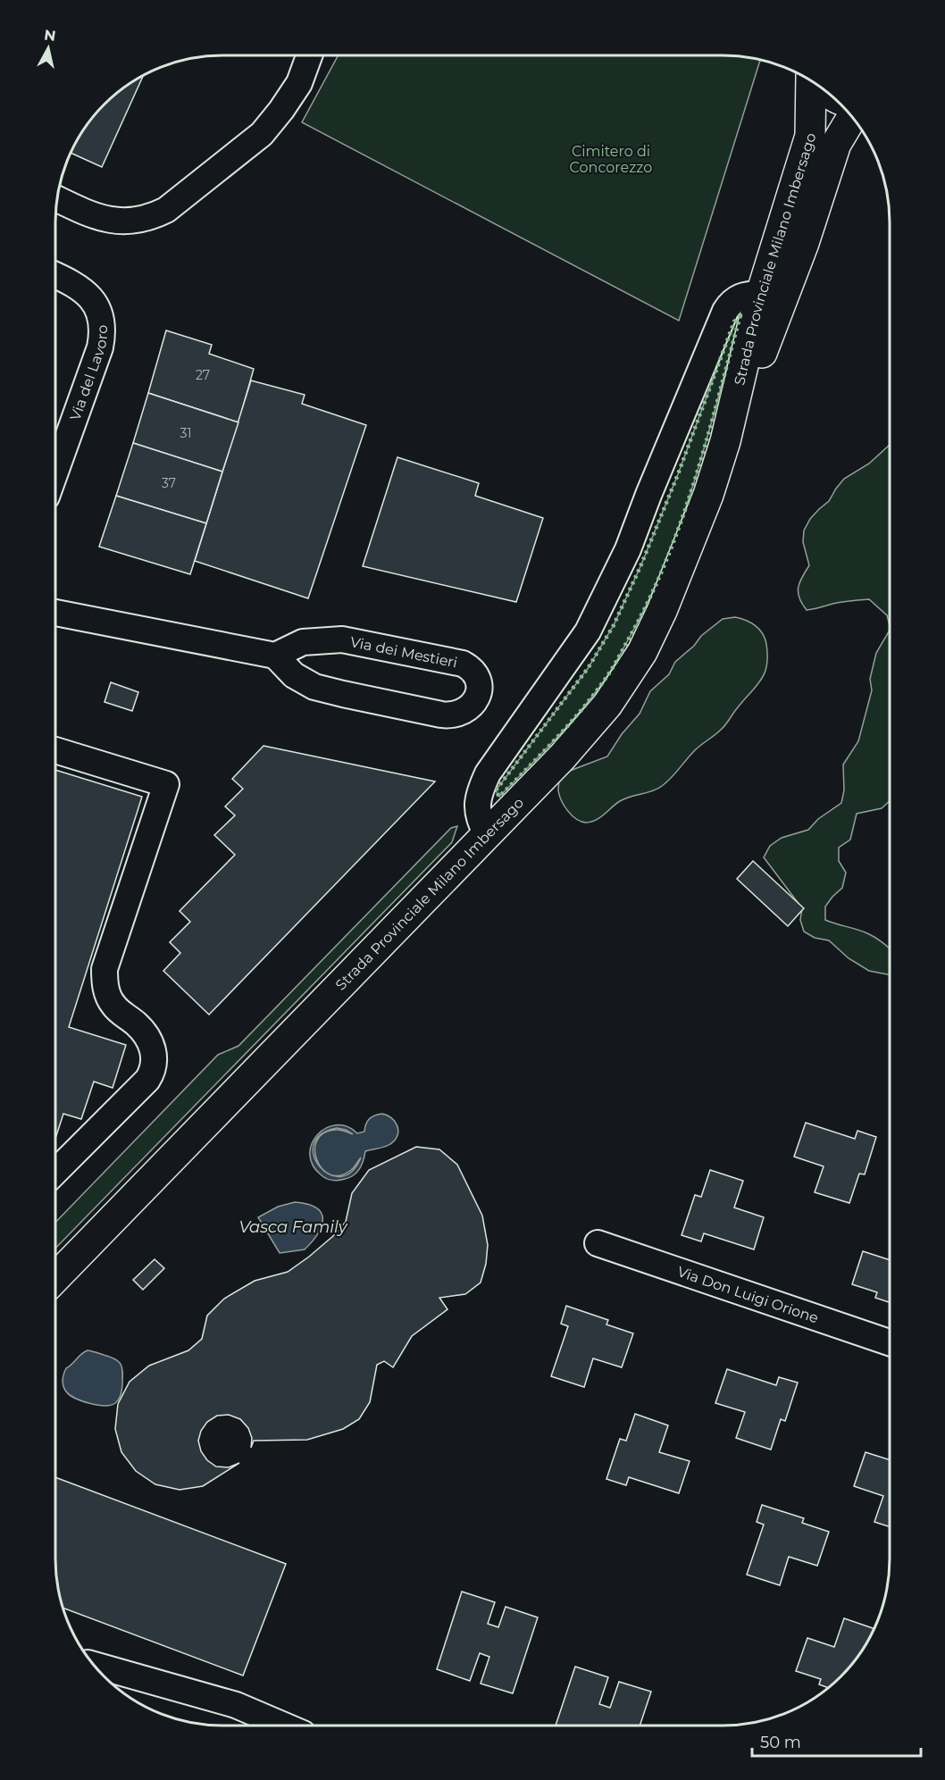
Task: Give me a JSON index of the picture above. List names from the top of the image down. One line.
{"streets":{"main road":["Strada Provinciale Milano Imbersago"],"street":["Via del Lavoro","Via dei Mestieri","Via Don Luigi Orione"]},"water":["Vasca Family"],"parks":["Cimitero di Concorezzo"],"house_numbers":["27","31","37"],"scale_bar":"50 m","north":"top"}
